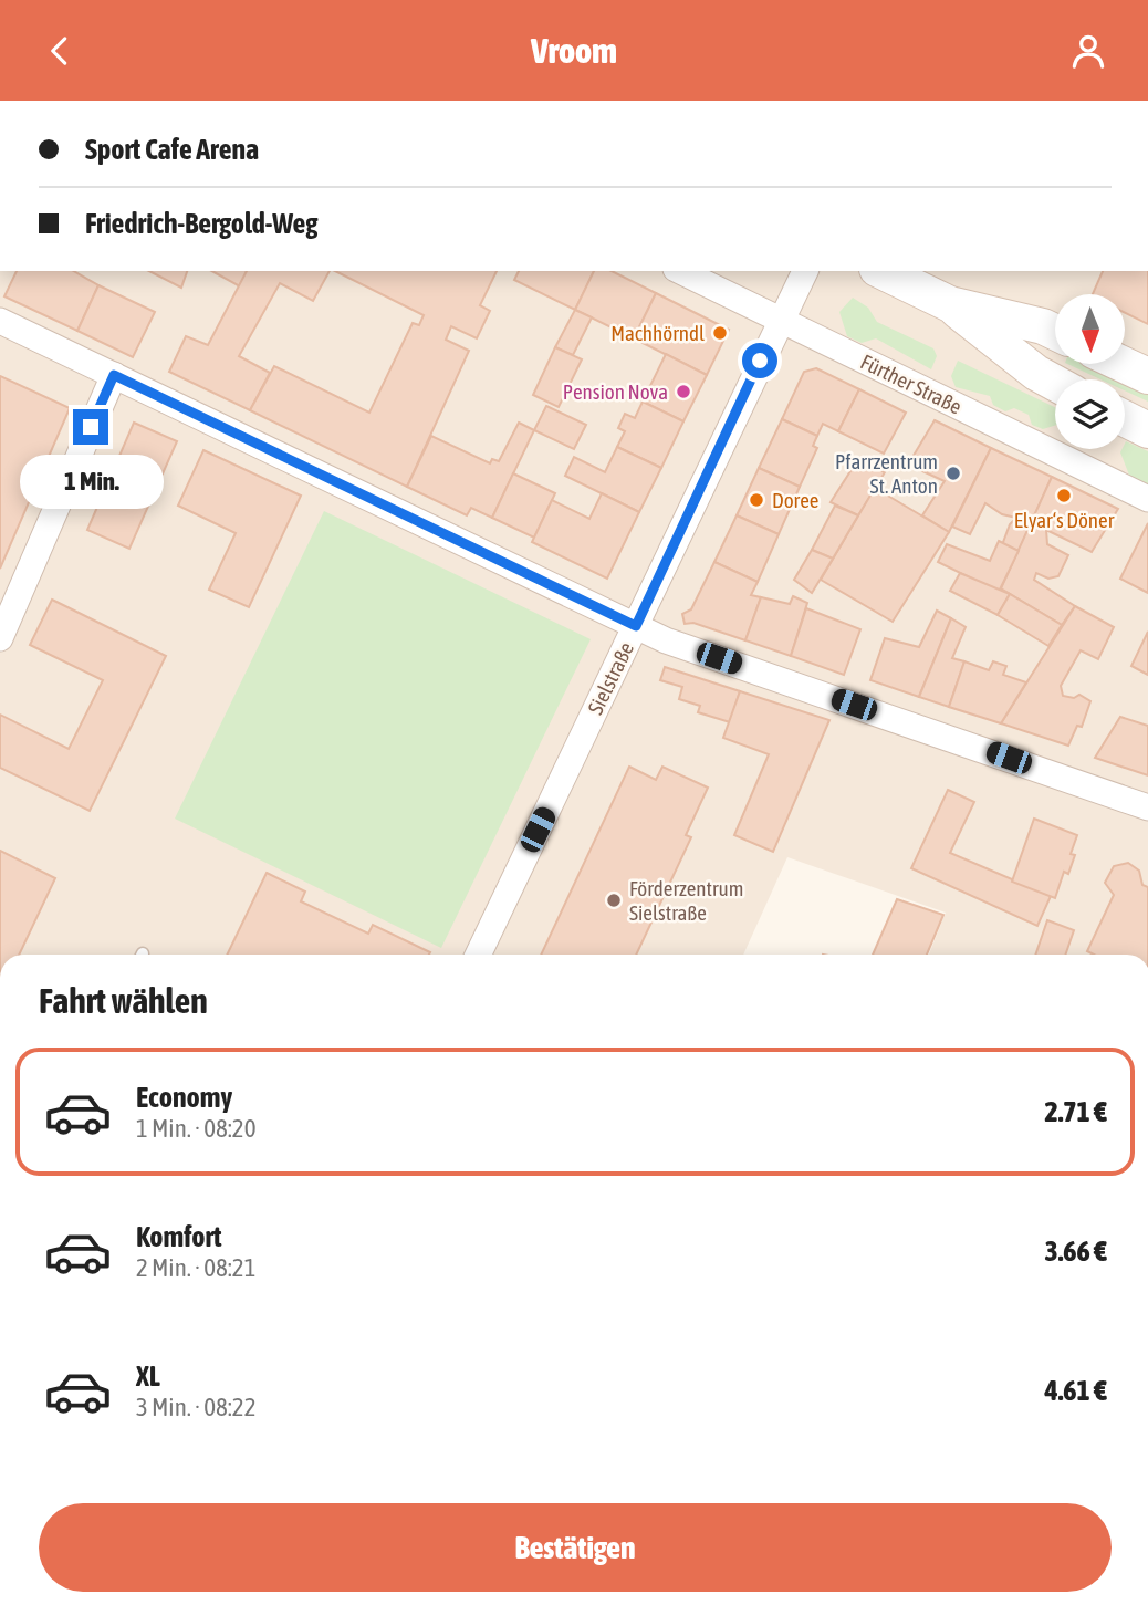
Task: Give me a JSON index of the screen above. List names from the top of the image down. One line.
{"streets":{"street":["Fürther Straße","Sielstraße"]},"crossings":[["Fürther Straße","Sielstraße"]],"places":["Machhörndl","Pension Nova","Pfarrzentrum St. Anton","Elyar‘s Döner","Doree","Förderzentrum Sielstraße"],"north":"bottom","page":{"header":"Vroom","banner":["Sport Cafe Arena","Friedrich-Bergold-Weg"],"bubble":"1 Min.","heading":"Fahrt wählen","list":[{"name":"Economy","note":"1 Min. · 08:20","value":"2.71 €"},{"name":"Komfort","note":"2 Min. · 08:21","value":"3.66 €"},{"name":"XL","note":"3 Min. · 08:22","value":"4.61 €"}],"buttons":"Bestätigen"}}
